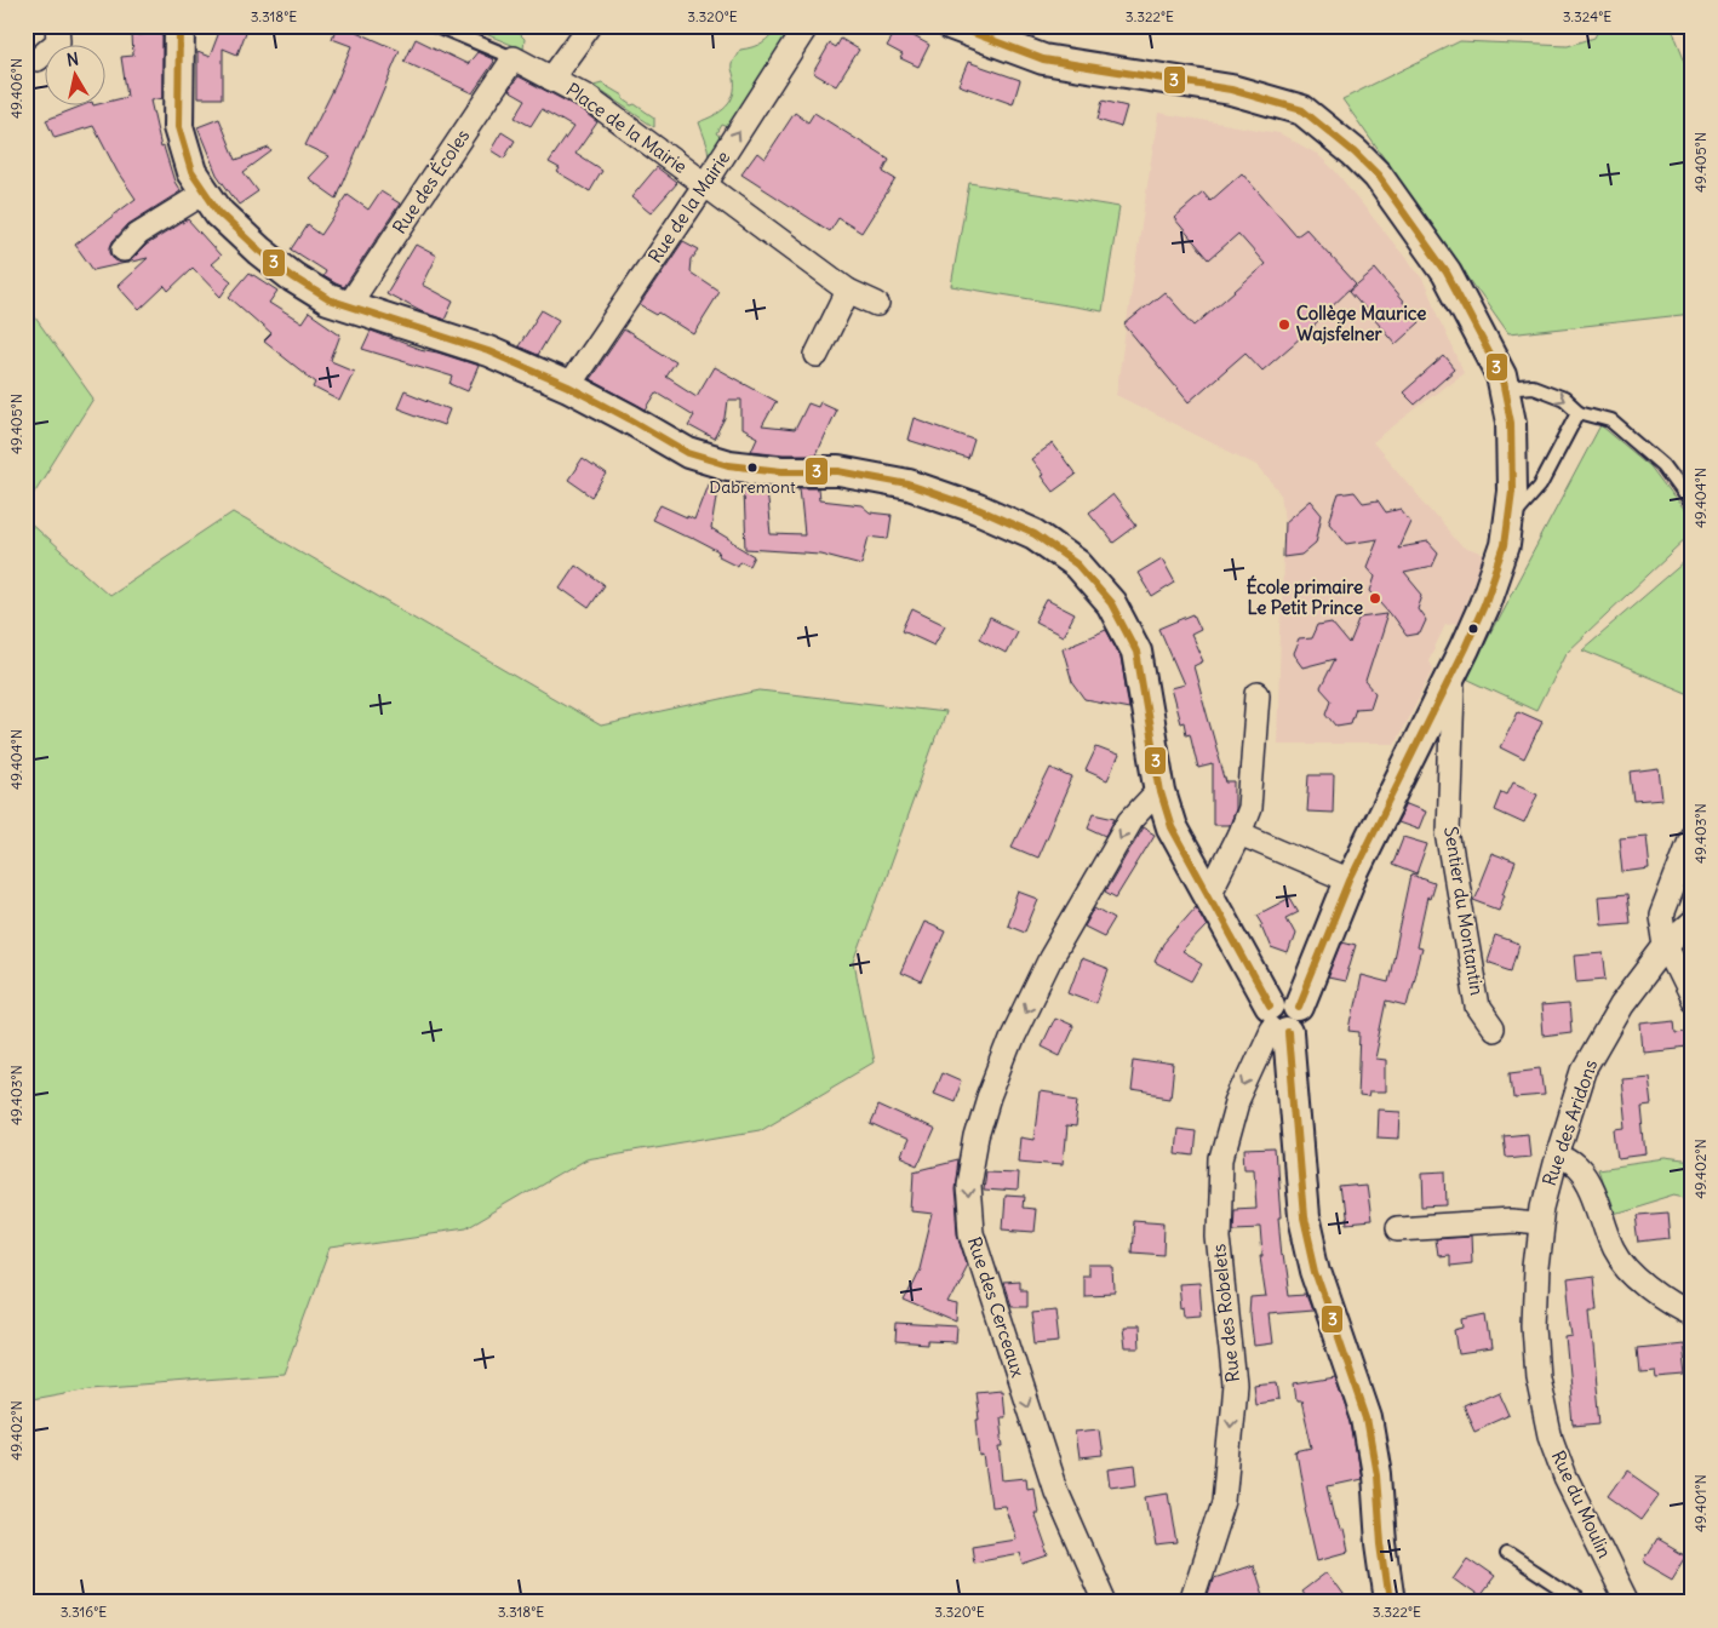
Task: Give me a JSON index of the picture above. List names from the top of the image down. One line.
{"streets":{"street":["Place de la Mairie","Rue des Écoles","Rue de la Mairie","Sentier du Montantin","Rue des Aridons","Rue des Cerceaux","Rue des Robelets","Rue du Moulin"]},"crossings":[["Place de la Mairie","Rue des Écoles"],["Place de la Mairie","Rue de la Mairie"],["Rue des Aridons","Rue du Moulin"]],"one_way":["Rue des Cerceaux"],"places":["Collège Maurice Wajsfelner","Dabremont","École primaire Le Petit Prince"],"lines":["transit line 3"],"north":"top","coordinates":["3.318°E","3.320°E","3.322°E","3.324°E","49.406°N","49.405°N","49.404°N","49.403°N","49.402°N","49.401°N","3.316°E"]}
